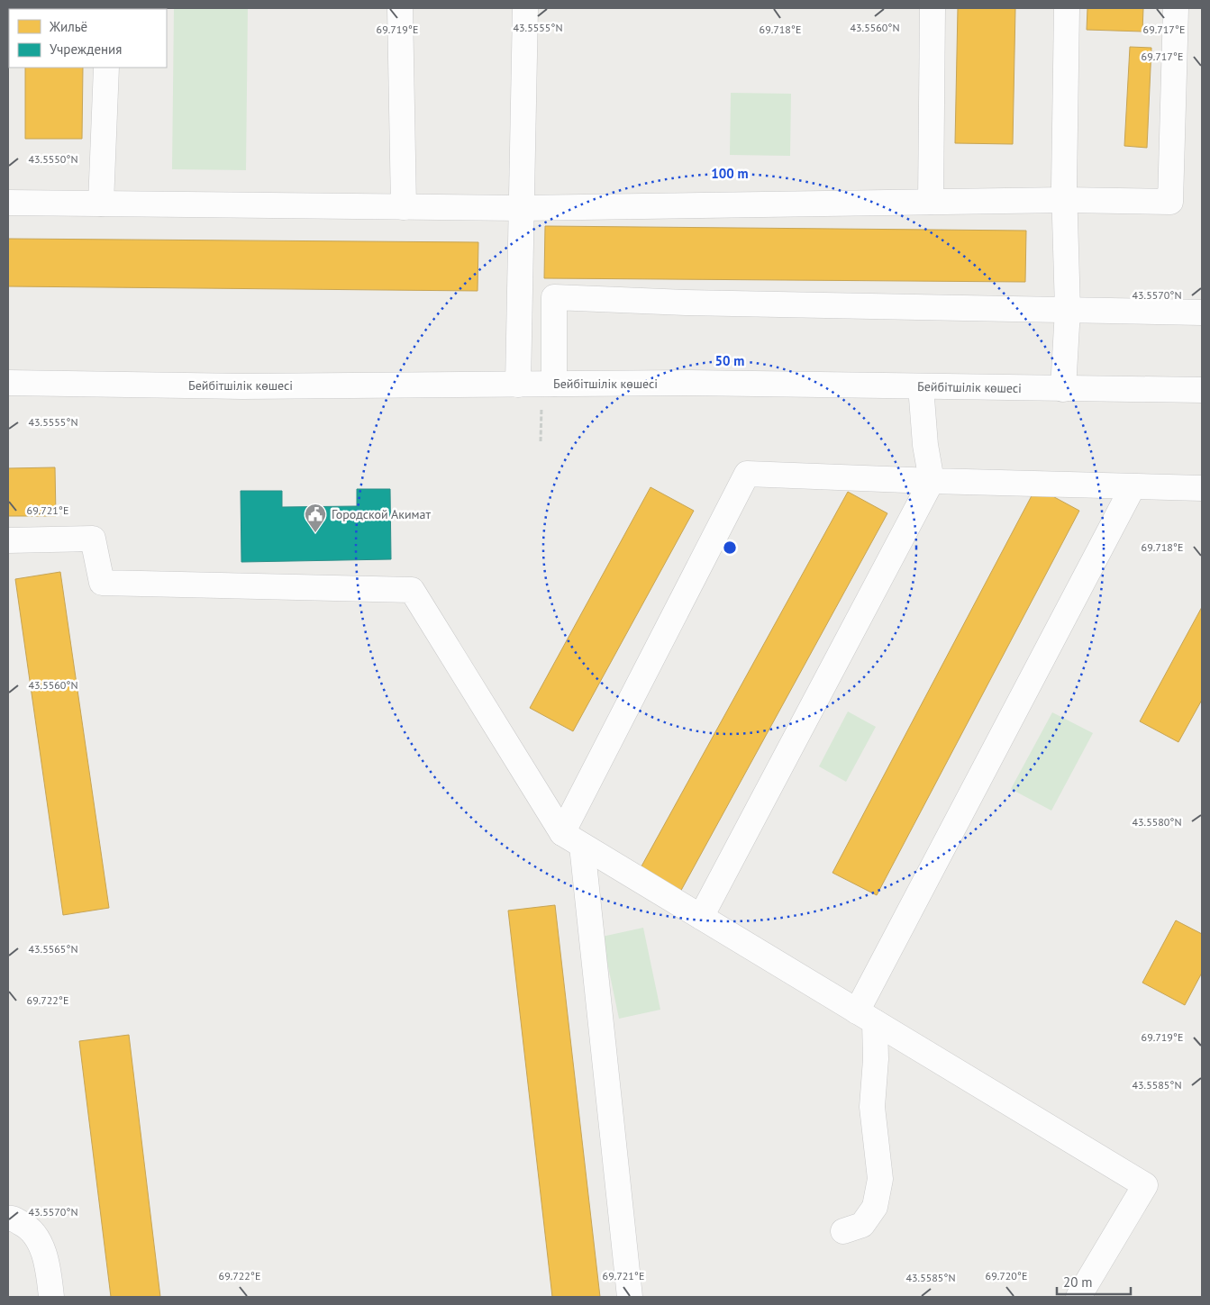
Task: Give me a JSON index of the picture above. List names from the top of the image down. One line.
{"streets":{"street":["Бейбітшілік көшесі"]},"places":{"public building":["Городской Акимат"]},"legend":["Жильё","Учреждения"],"scale_bar":"20 m","coordinates":["43.5555°N","43.5560°N","69.719°E","69.718°E","69.717°E","43.5550°N","43.5570°N","69.721°E","43.5580°N","43.5565°N","69.722°E","43.5585°N","69.720°E"],"rings":["100 m","50 m"]}
